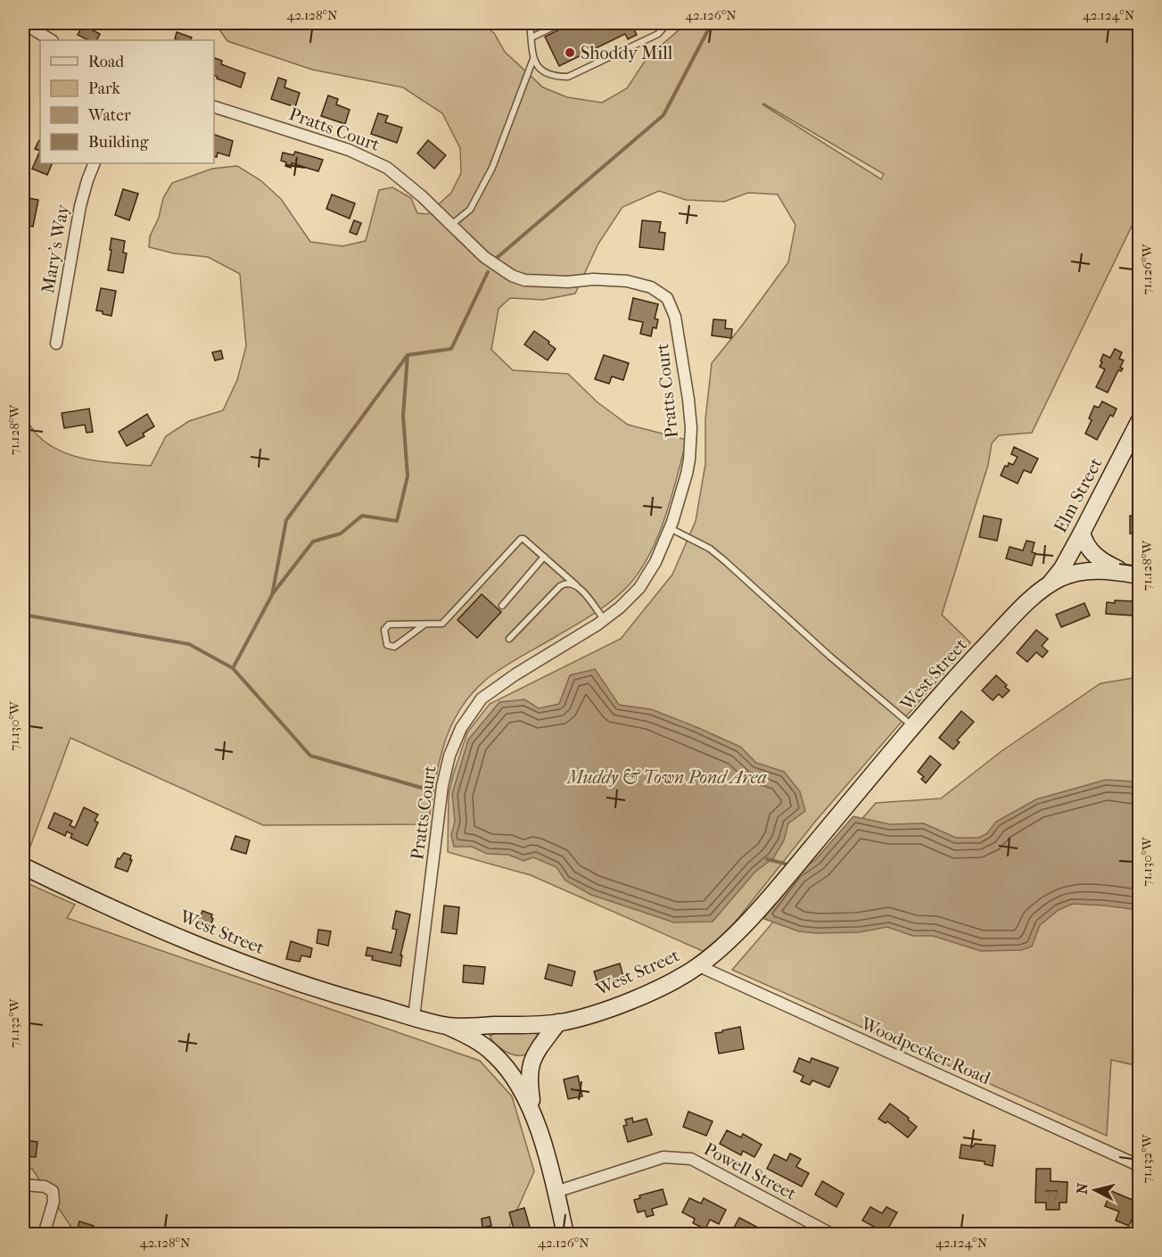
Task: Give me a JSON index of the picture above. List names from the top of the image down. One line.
{"streets":{"street":["Pratts Court","Mary's Way","Elm Street","West Street","Woodpecker Road","Powell Street"]},"crossings":[["Pratts Court","West Street"],["Elm Street","West Street"],["West Street","Woodpecker Road"]],"parks":["Muddy & Town Pond Area"],"places":["Shoddy Mill"],"house_numbers":["77"],"legend":["Road","Park","Water","Building"],"north":"left","coordinates":["42.128°N","42.126°N","42.124°N","71.126°W","71.128°W","71.130°W","71.132°W"]}
